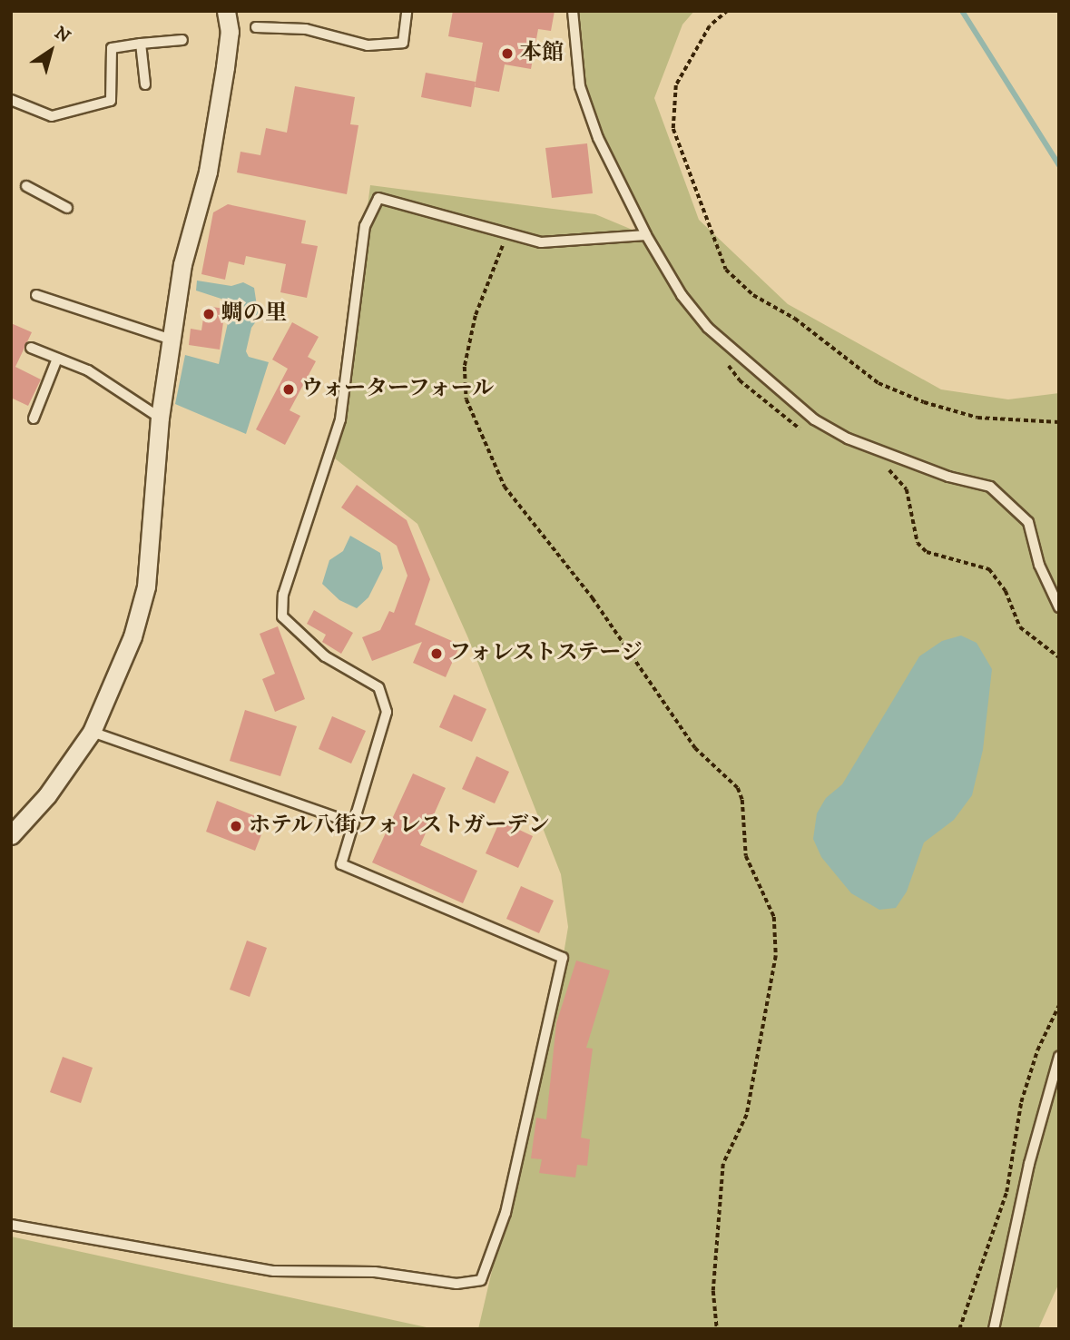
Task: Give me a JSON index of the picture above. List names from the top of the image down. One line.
{"places":["本館","蜩の里","ウォーターフォール","フォレストステージ","ホテル八街フォレストガーデン"],"north":"top right"}
